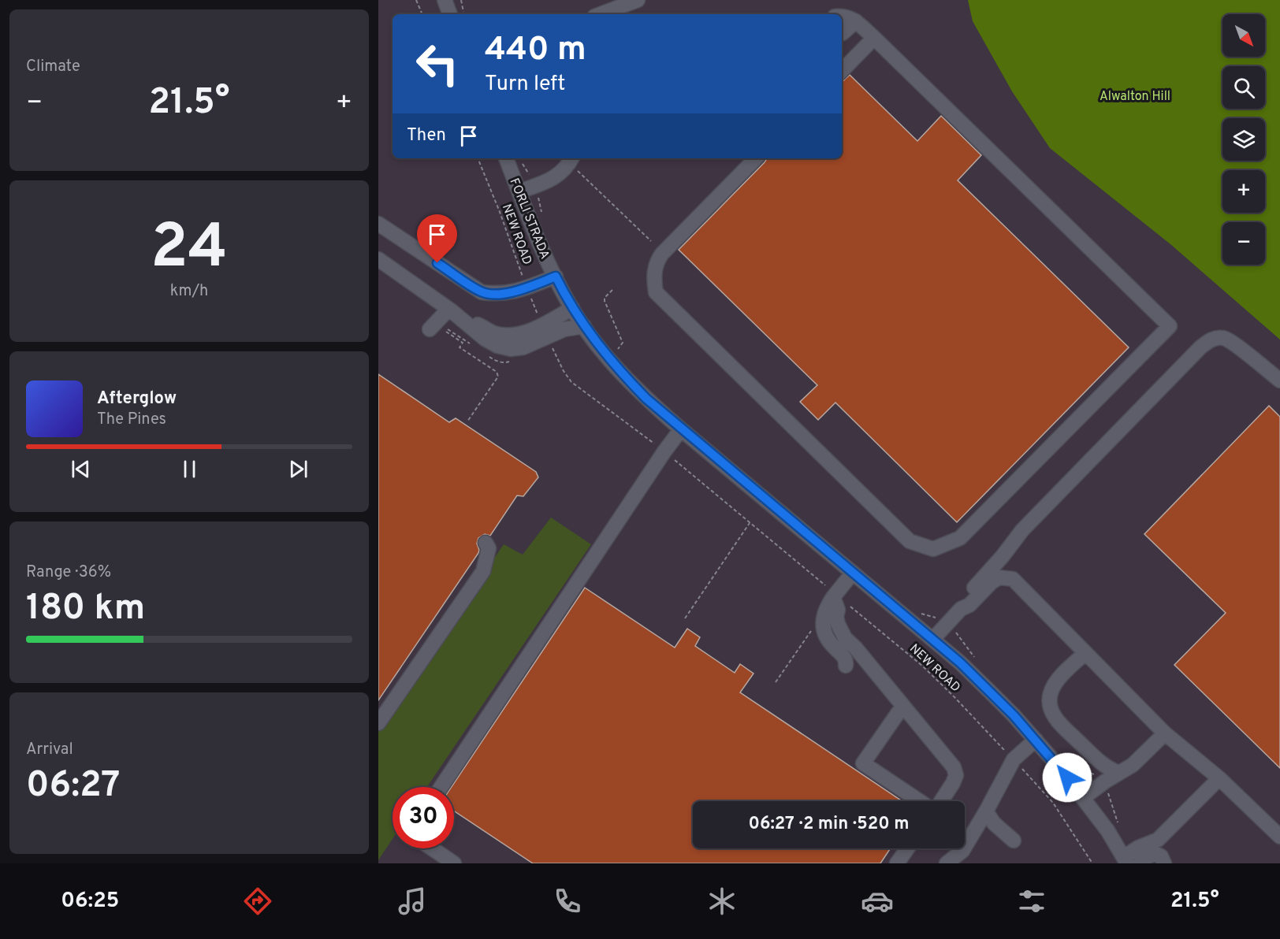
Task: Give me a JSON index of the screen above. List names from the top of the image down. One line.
{"streets":{"street":["FORLI STRADA"],"path":["NEW ROAD"]},"parks":["Alwalton Hill"],"north":"bottom right","page":{"tile":["Climate",["24","km/h"],["Range · 36%","180 km"],["Arrival","06:27"]],"map_buttons":["+","−"],"turn":["440 m","Turn left"],"heat":["−","21.5°","+"],"then":"Then","song":["Afterglow","The Pines"],"limit":"30","trip":"06:27 · 2 min · 520 m","tabs":["06:25","21.5°"]}}
